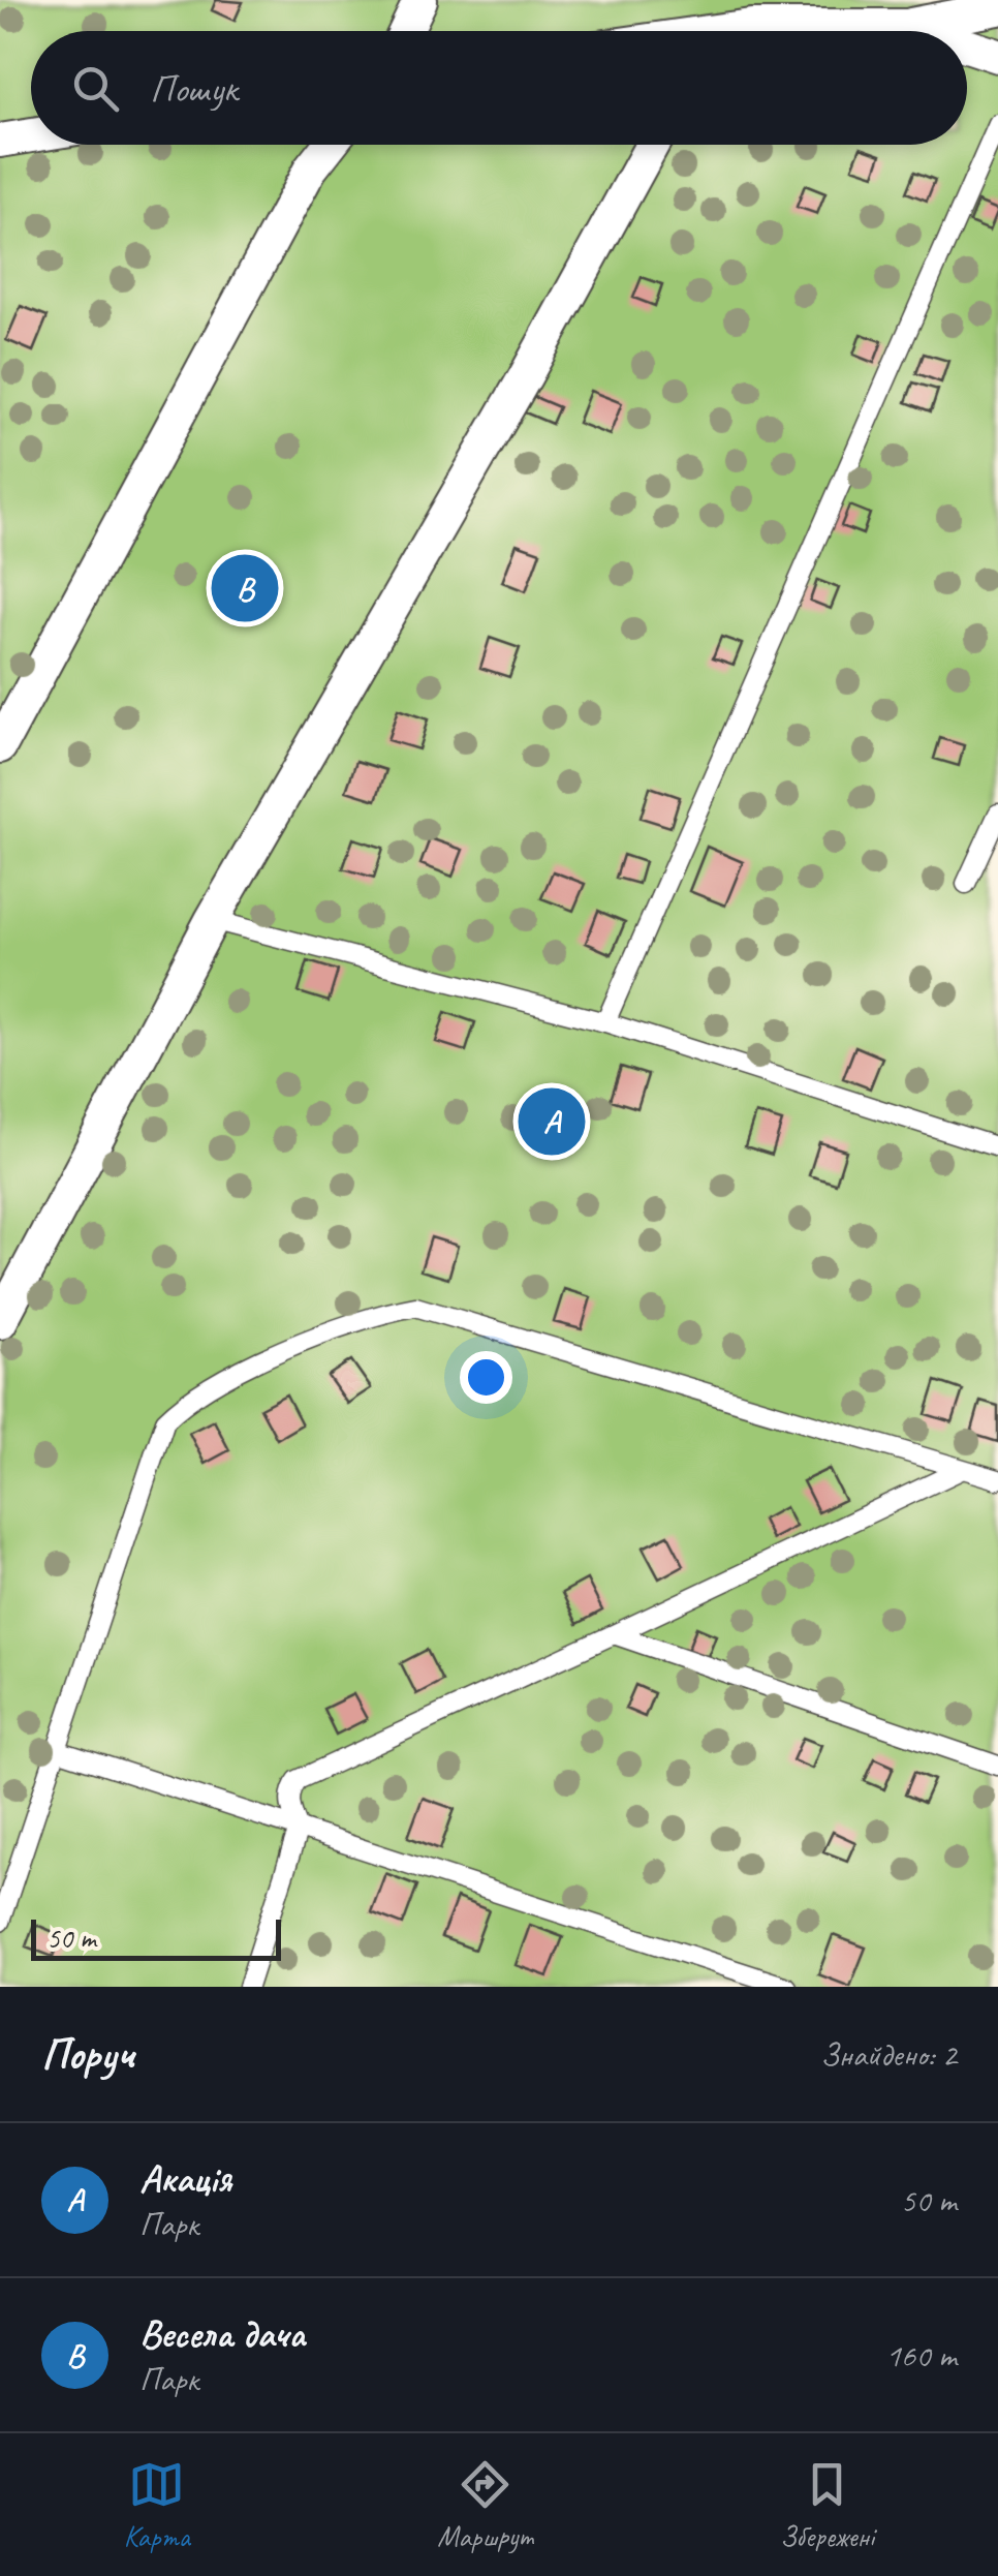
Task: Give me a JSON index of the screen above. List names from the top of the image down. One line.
{"scale_bar":"50 m","page":{"search":"Пошук","pins":["B","A"],"scale":"50 m","heading":["Поруч","Знайдено: 2"],"list":[{"mark":"A","name":"Акація","note":"Парк","value":"50 m"},{"mark":"B","name":"Весела дача","note":"Парк","value":"160 m"}],"nav":["Карта","Маршрут","Збережені"]}}
